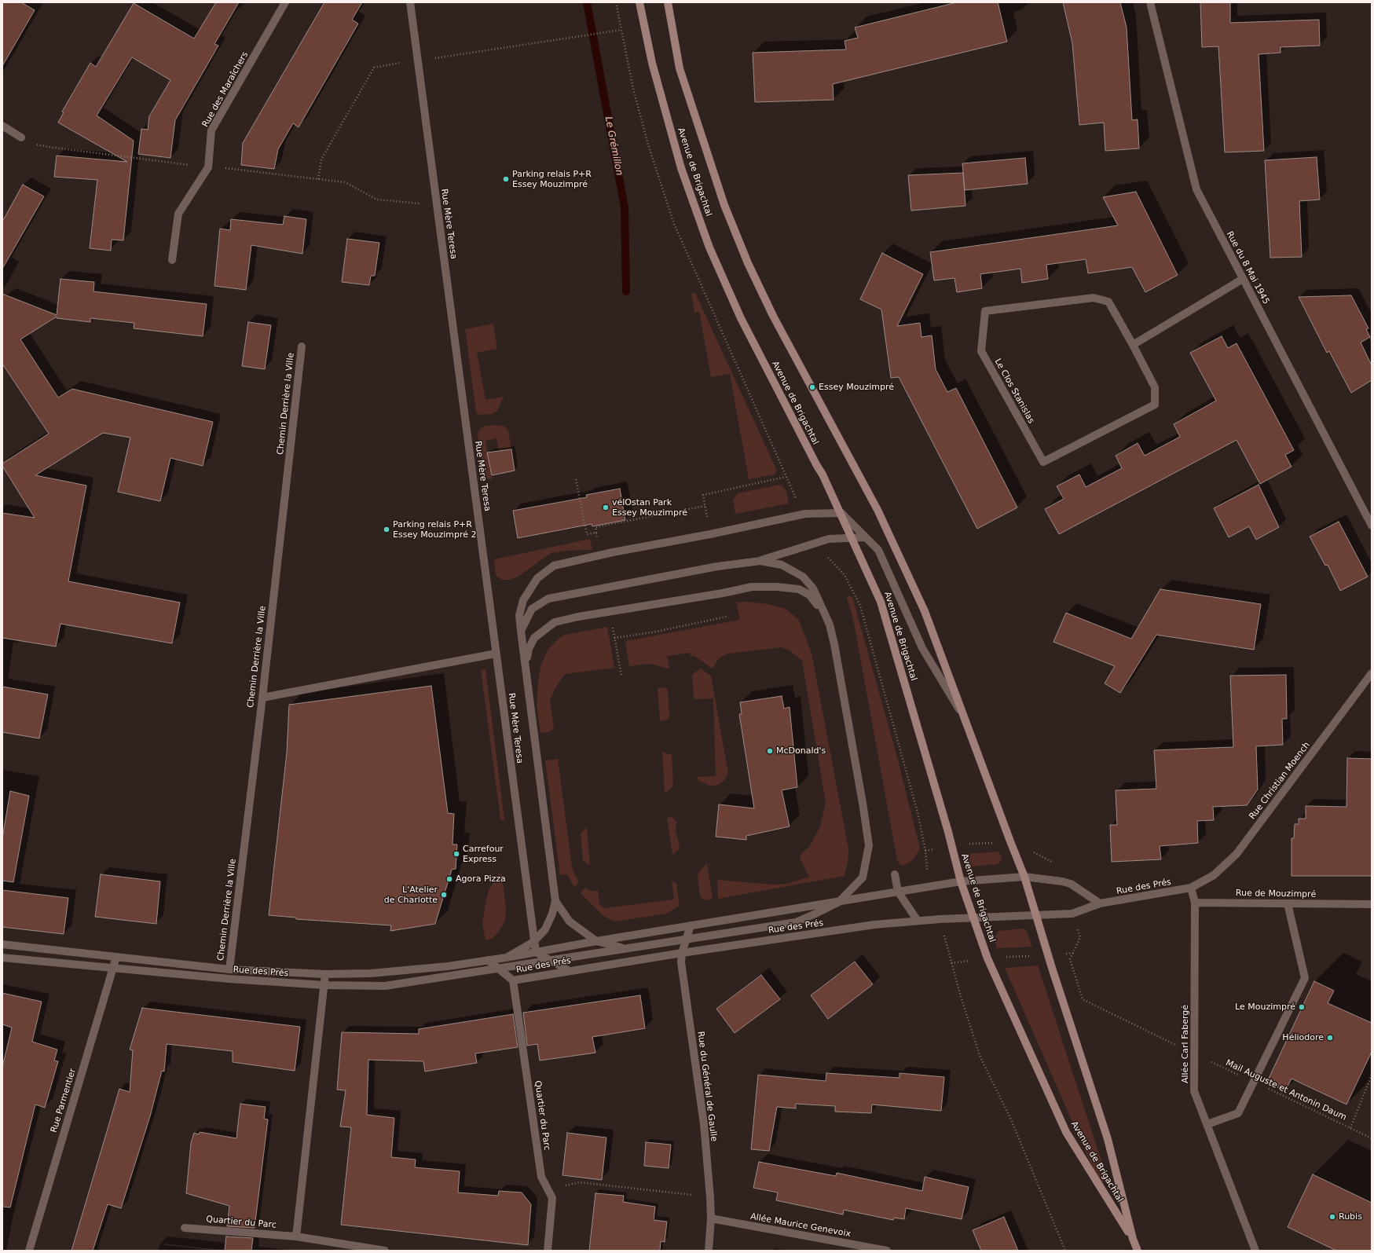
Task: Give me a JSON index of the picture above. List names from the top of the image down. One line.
{"streets":{"main road":["Avenue de Brigachtal"],"street":["Rue des Maraîchers","Rue Mère Teresa","Rue du 8 Mai 1945","Le Clos Stanislas","Chemin Derrière la Ville","Rue Christian Moench","Rue des Prés","Rue de Mouzimpré","Allée Carl Fabergé","Rue du Général de Gaulle","Rue Parmentier","Quartier du Parc","Allée Maurice Genevoix"],"path":["Mail Auguste et Antonin Daum"]},"crossings":[["Avenue de Brigachtal","Rue des Prés"],["Rue Mère Teresa","Rue des Prés"],["Chemin Derrière la Ville","Rue des Prés"],["Rue Christian Moench","Rue des Prés"],["Rue des Prés","Rue du Général de Gaulle"],["Rue des Prés","Rue Parmentier"],["Rue des Prés","Quartier du Parc"],["Rue de Mouzimpré","Allée Carl Fabergé"],["Allée Carl Fabergé","Mail Auguste et Antonin Daum"],["Rue du Général de Gaulle","Allée Maurice Genevoix"]],"water":["Le Grémillon"],"places":["Parking relais P+R Essey Mouzimpré","Essey Mouzimpré","vélOstan Park Essey Mouzimpré","Parking relais P+R Essey Mouzimpré 2","McDonald's","Carrefour Express","Agora Pizza","L'Atelier de Charlotte","Le Mouzimpré","Héliodore","Rubis"]}
